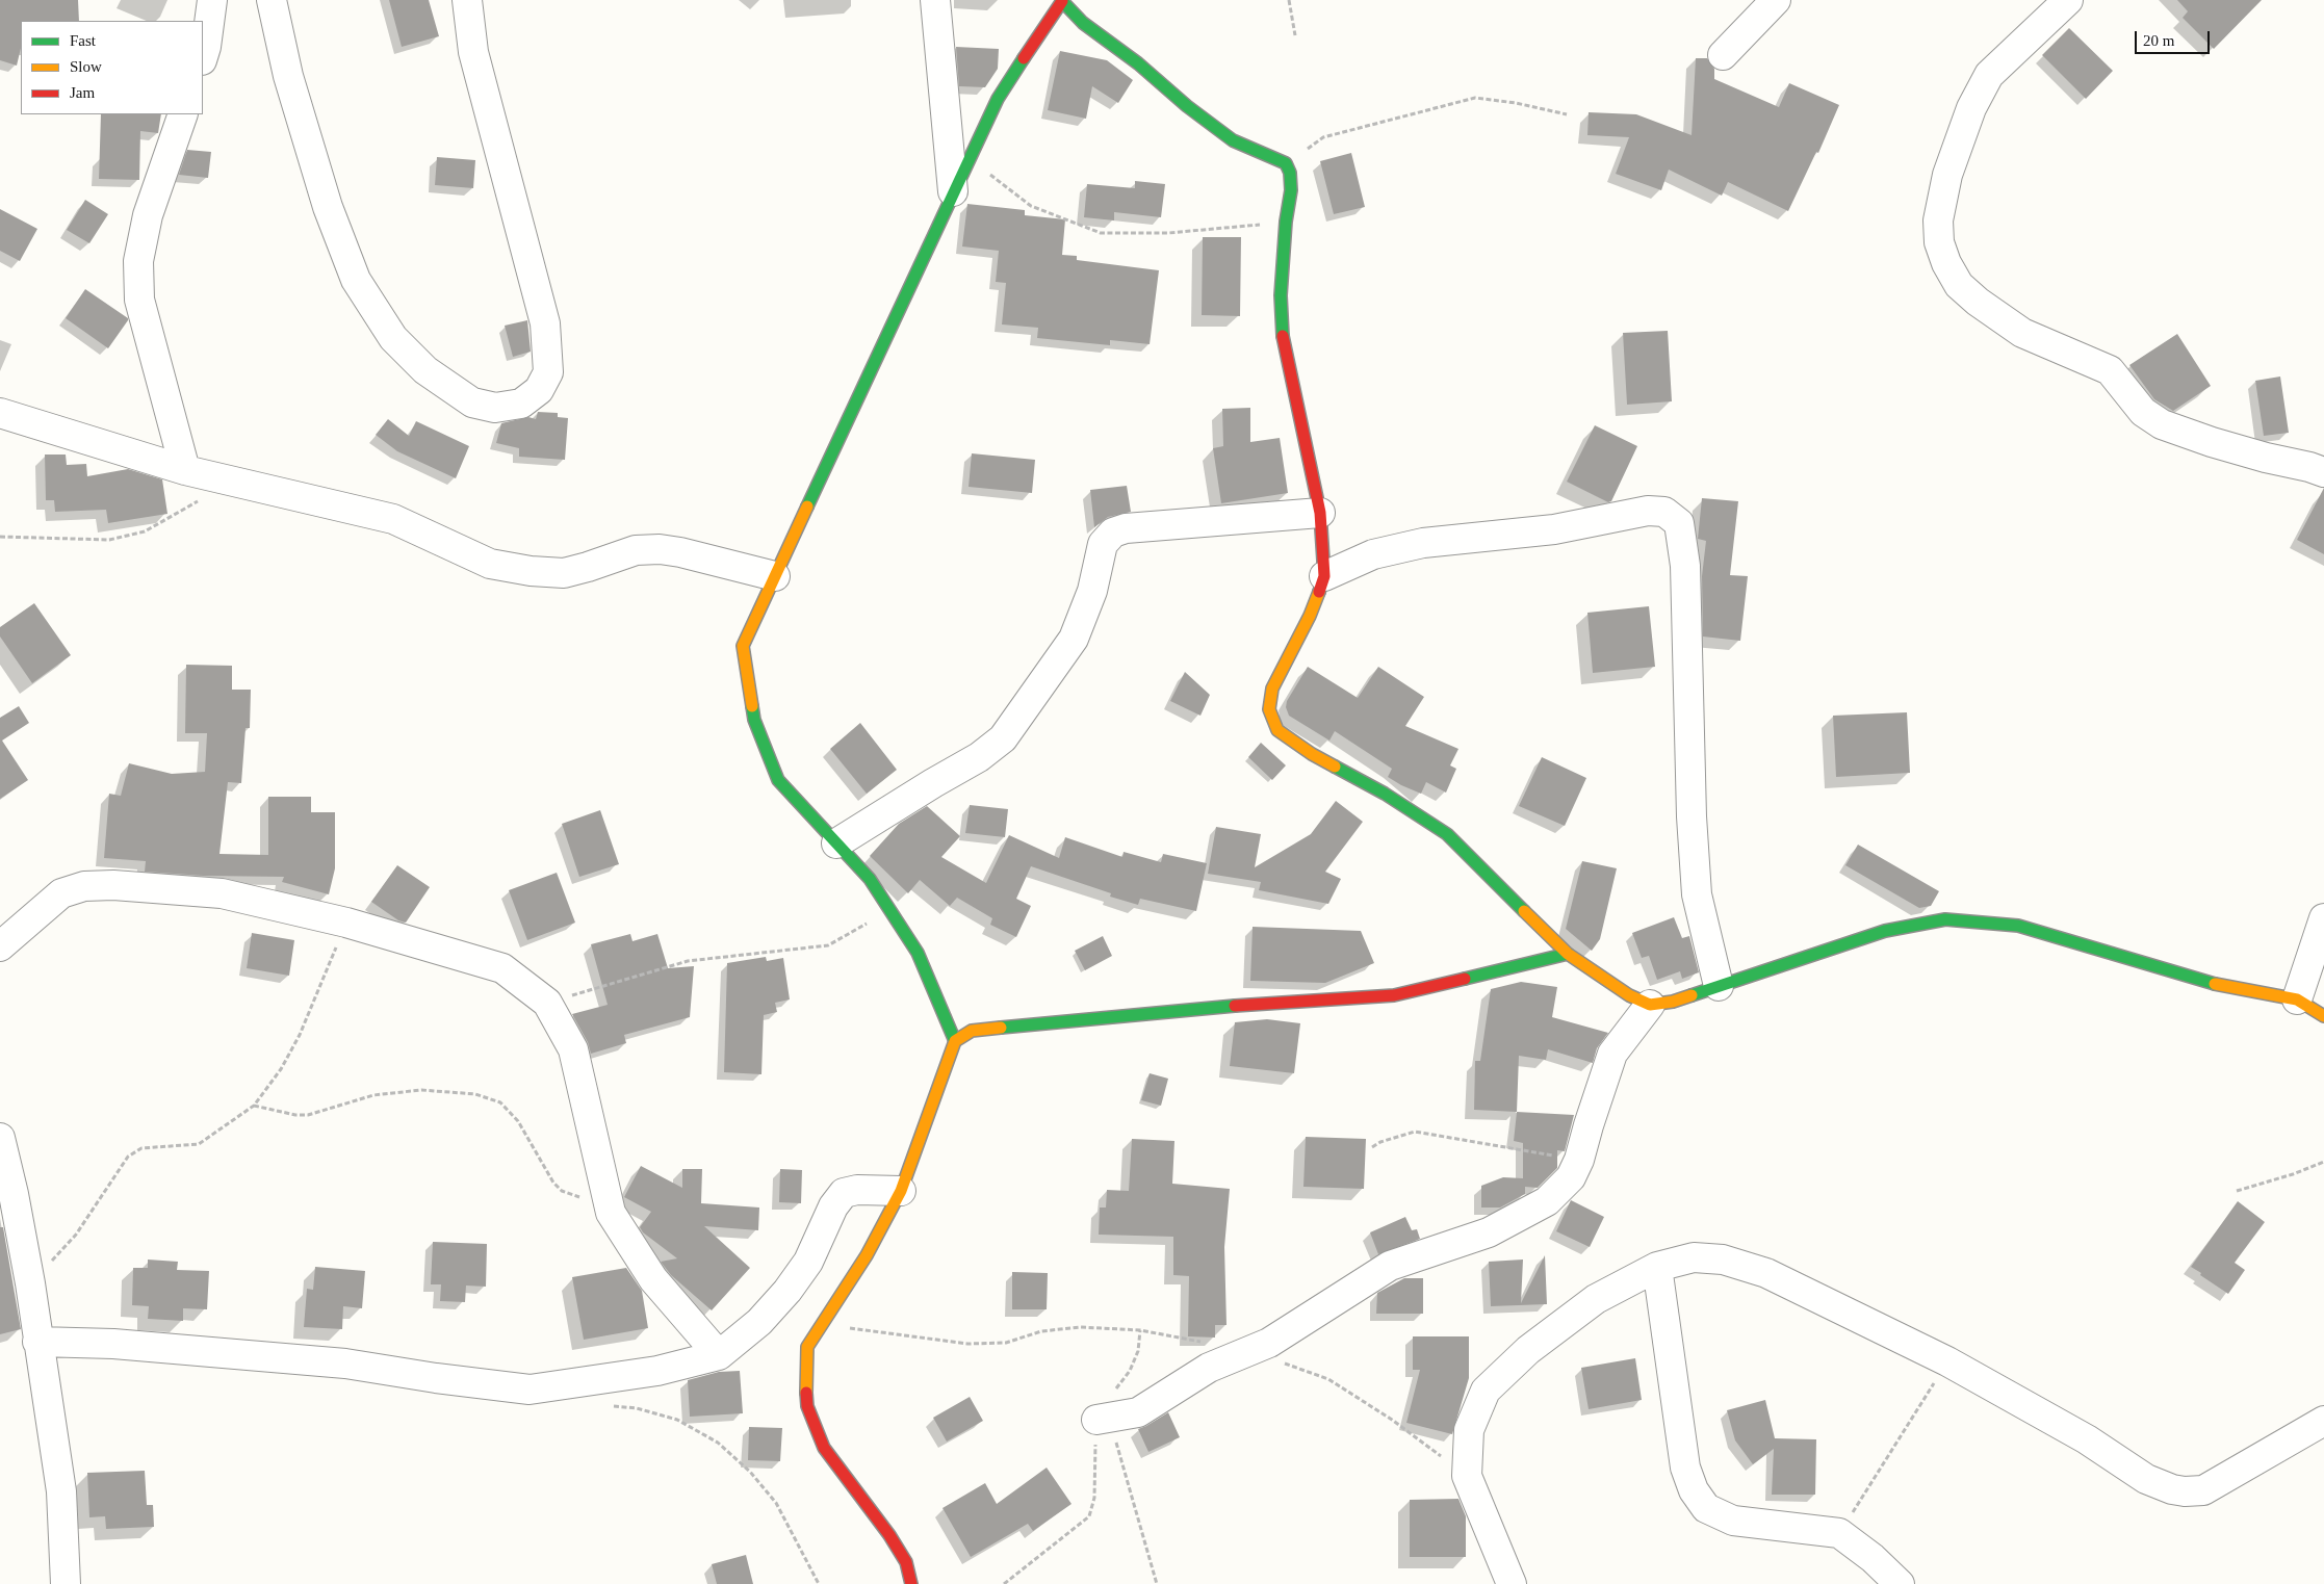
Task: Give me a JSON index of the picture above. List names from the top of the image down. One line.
{"legend":["Fast","Slow","Jam"],"scale_bar":"20 m"}
